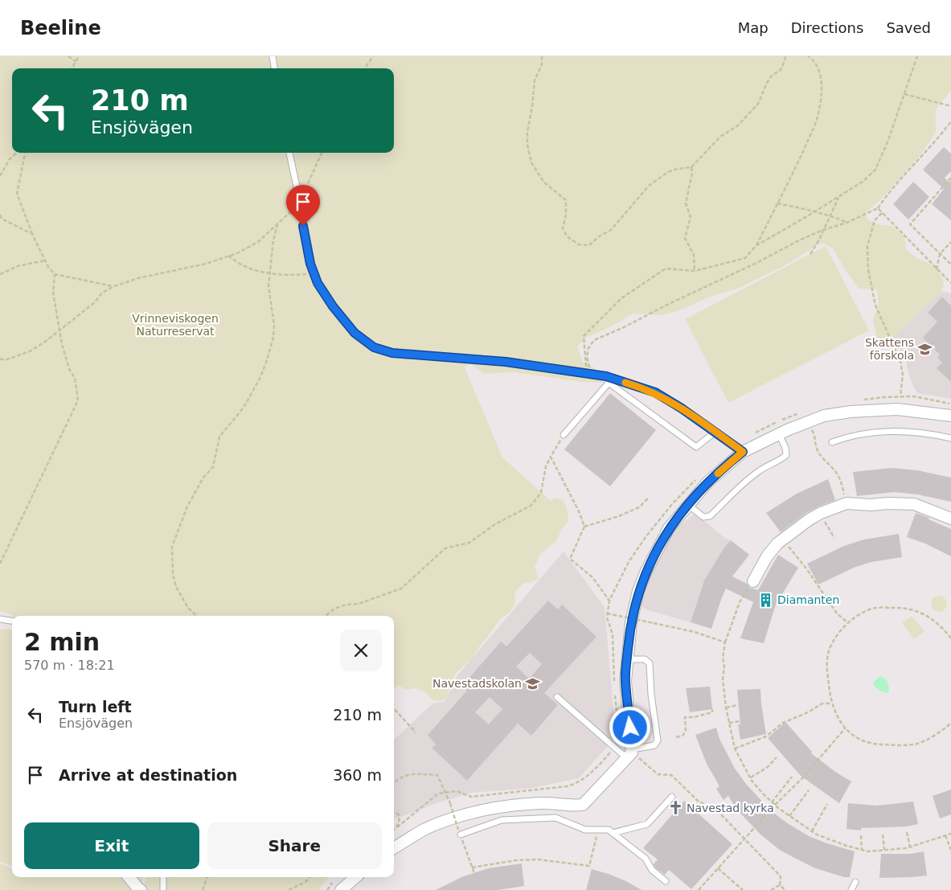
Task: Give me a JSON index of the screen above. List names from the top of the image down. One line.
{"parks":["Vrinneviskogen Naturreservat"],"places":{"school or university":["Skattens förskola","Navestadskolan"],"building":["Diamanten"],"church":["Navestad kyrka"]},"page":{"header":"Beeline","nav":["Map","Directions","Saved"],"turn":["210 m","Ensjövägen"],"heading":["2 min","570 m · 18:21"],"list":[{"name":"Turn left","note":"Ensjövägen","value":"210 m"},{"name":"Arrive at destination","value":"360 m"}],"buttons":["Exit","Share"]}}
